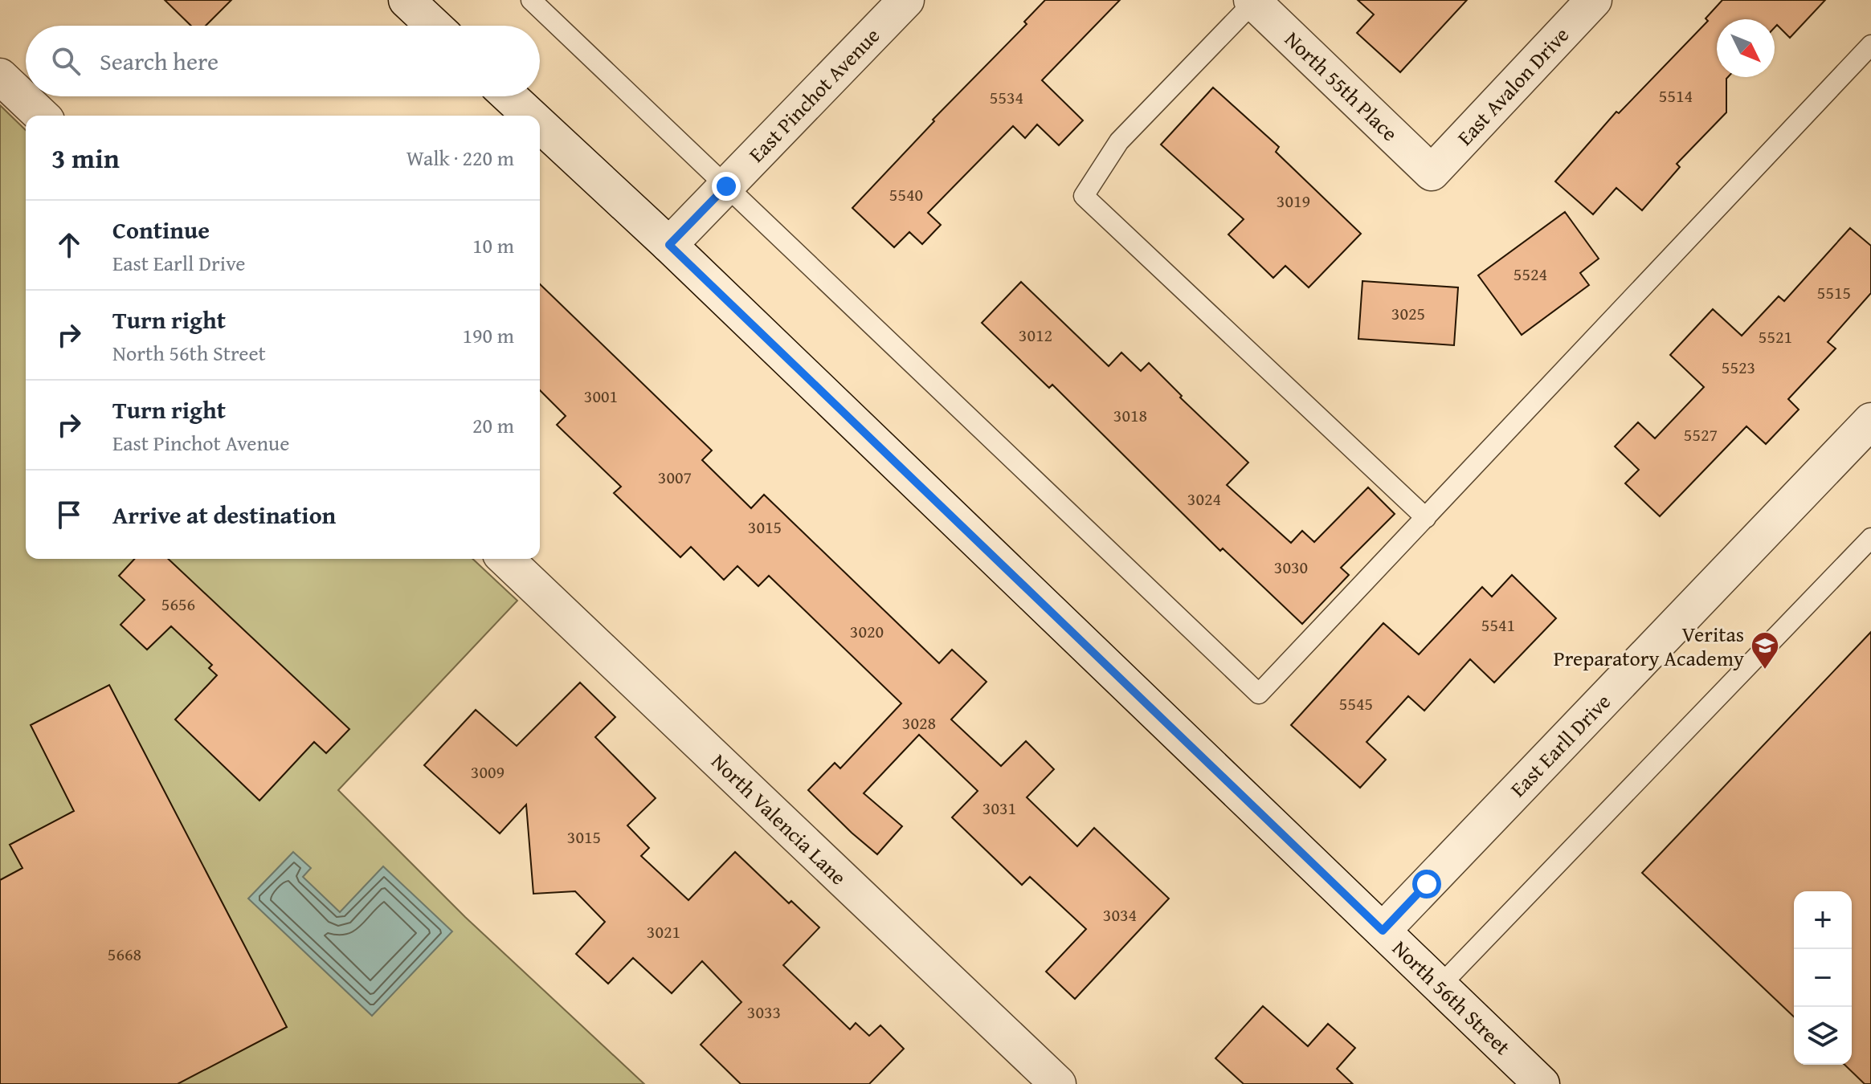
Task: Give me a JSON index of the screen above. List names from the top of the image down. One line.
{"streets":{"street":["North 55th Place","East Avalon Drive","East Pinchot Avenue","East Earll Drive","North Valencia Lane","North 56th Street"]},"crossings":[["North 55th Place","East Avalon Drive"],["East Pinchot Avenue","North 56th Street"],["East Earll Drive","North 56th Street"]],"places":{"school or university":["Veritas Preparatory Academy"]},"house_numbers":["5514","5534","5540","3019","5524","5515","3025","3012","5521","5523","3001","3018","5527","3007","3024","3015","3030","5656","5541","3020","5545","3028","3009","3031","3015","3034","3021","5668","3033"],"north":"bottom right","page":{"search":"Search here","heading":["3 min","Walk · 220 m"],"list":[["Continue","East Earll Drive","10 m"],["Turn right","North 56th Street","190 m"],["Turn right","East Pinchot Avenue","20 m"],"Arrive at destination"],"map_buttons":["+","−"]}}
